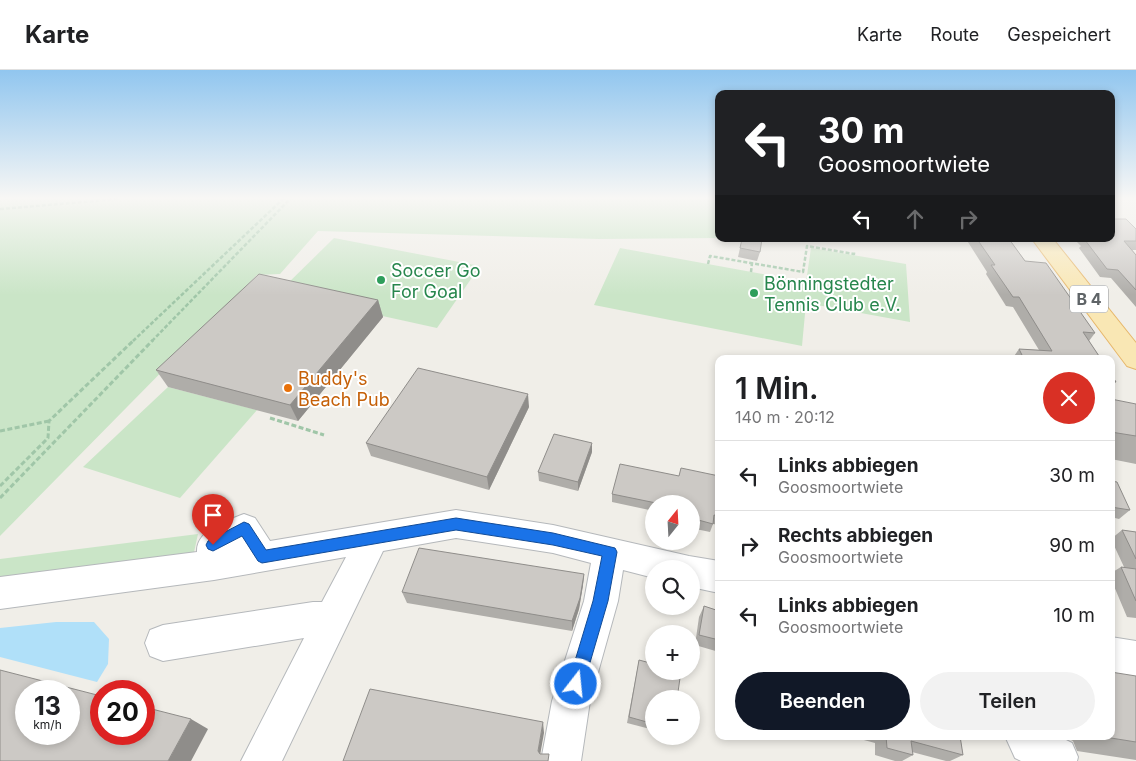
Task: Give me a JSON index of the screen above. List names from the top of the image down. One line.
{"streets":{"main road":["B 4"]},"places":["Soccer Go For Goal","Bönningstedter Tennis Club e.V.","Buddy's Beach Pub"],"north":"top","page":{"header":"Karte","nav":["Karte","Route","Gespeichert"],"turn":["30 m","Goosmoortwiete"],"heading":["1 Min.","140 m · 20:12"],"list":[{"name":"Links abbiegen","note":"Goosmoortwiete","value":"30 m"},{"name":"Rechts abbiegen","note":"Goosmoortwiete","value":"90 m"},{"name":"Links abbiegen","note":"Goosmoortwiete","value":"10 m"}],"map_buttons":["+","−"],"buttons":["Beenden","Teilen"],"speed":"13 km/h","limit":"20"}}
